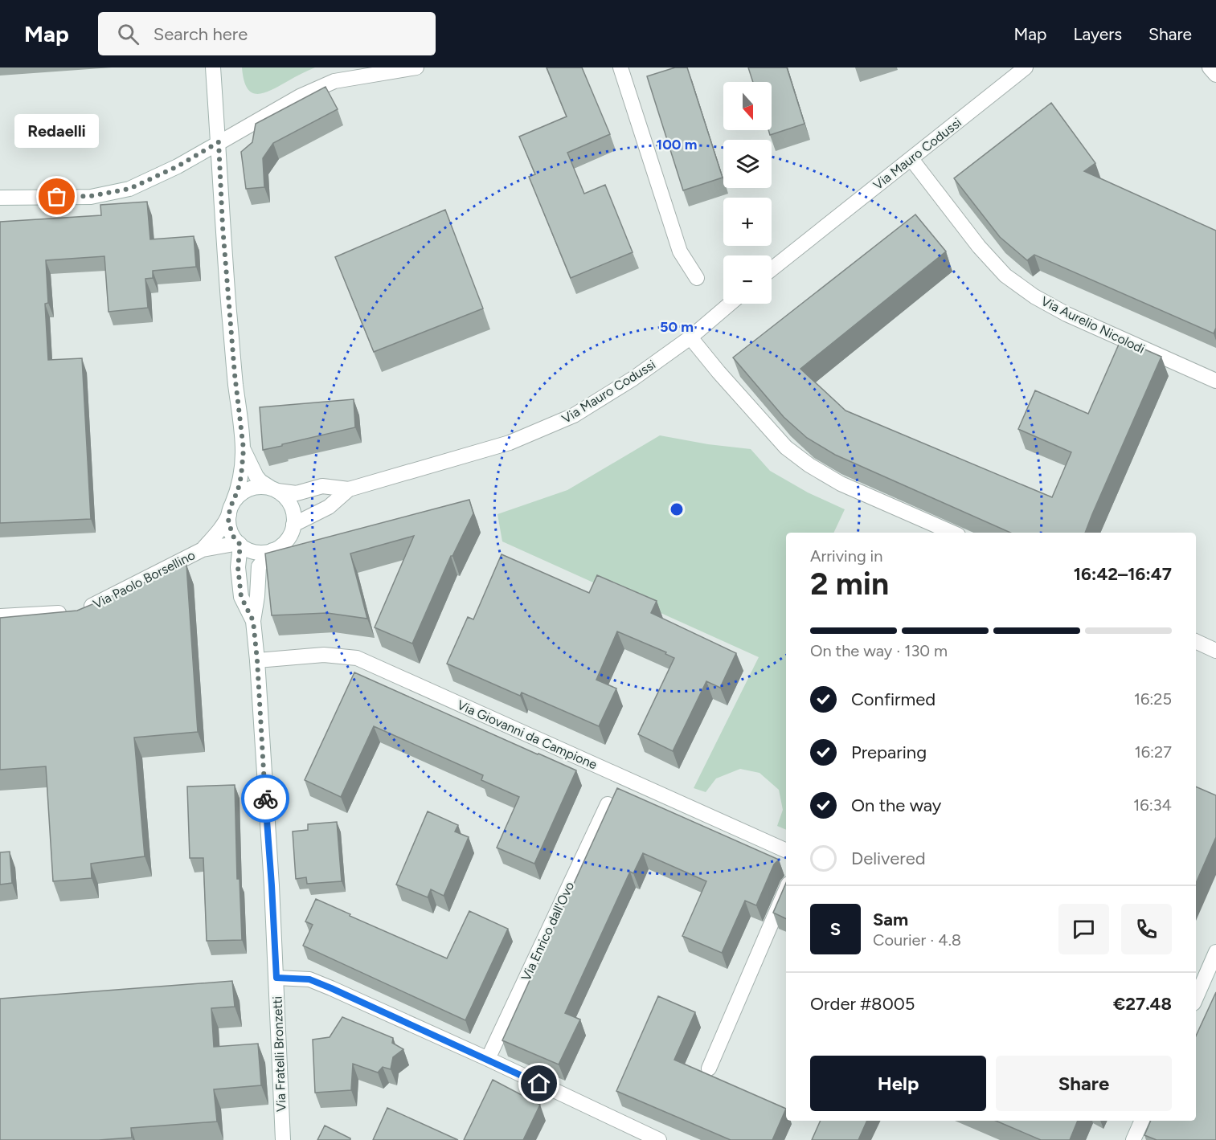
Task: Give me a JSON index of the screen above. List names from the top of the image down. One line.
{"streets":{"street":["Via Mauro Codussi","Via Aurelio Nicolodi","Via Paolo Borsellino","Via Giovanni da Campione","Via Enrico dall'Ovo","Via Fratelli Bronzetti"]},"crossings":[["Via Mauro Codussi","Via Aurelio Nicolodi"],["Via Mauro Codussi","Via Paolo Borsellino"],["Via Mauro Codussi","Via Fratelli Bronzetti"],["Via Paolo Borsellino","Via Fratelli Bronzetti"],["Via Giovanni da Campione","Via Fratelli Bronzetti"]],"places":["Redaelli"],"north":"bottom","page":{"header":"Map","search":"Search here","nav":["Map","Layers","Share"],"map_buttons":["+","−"],"bubble":"Redaelli","heading":["2 min","Arriving in","16:42–16:47"],"panel":["Sam","Courier · 4.8","Order #8005","€27.48"],"bar":"On the way · 130 m","list":[["Confirmed","16:25"],["Preparing","16:27"],["On the way","16:34"],"Delivered"],"round":"S","buttons":["Help","Share"]},"rings":["100 m","50 m"]}
